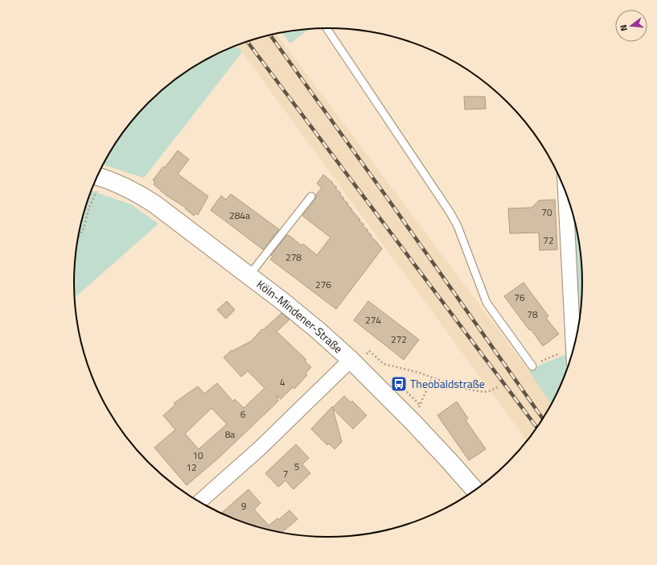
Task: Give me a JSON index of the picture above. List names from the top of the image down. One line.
{"streets":{"street":["Köln-Mindener-Straße"]},"places":{"bus stop":["Theobaldstraße"]},"house_numbers":["70","284a","72","278","276","76","78","274","272","4","6","8a","10","5","12","7","9"],"north":"left"}
